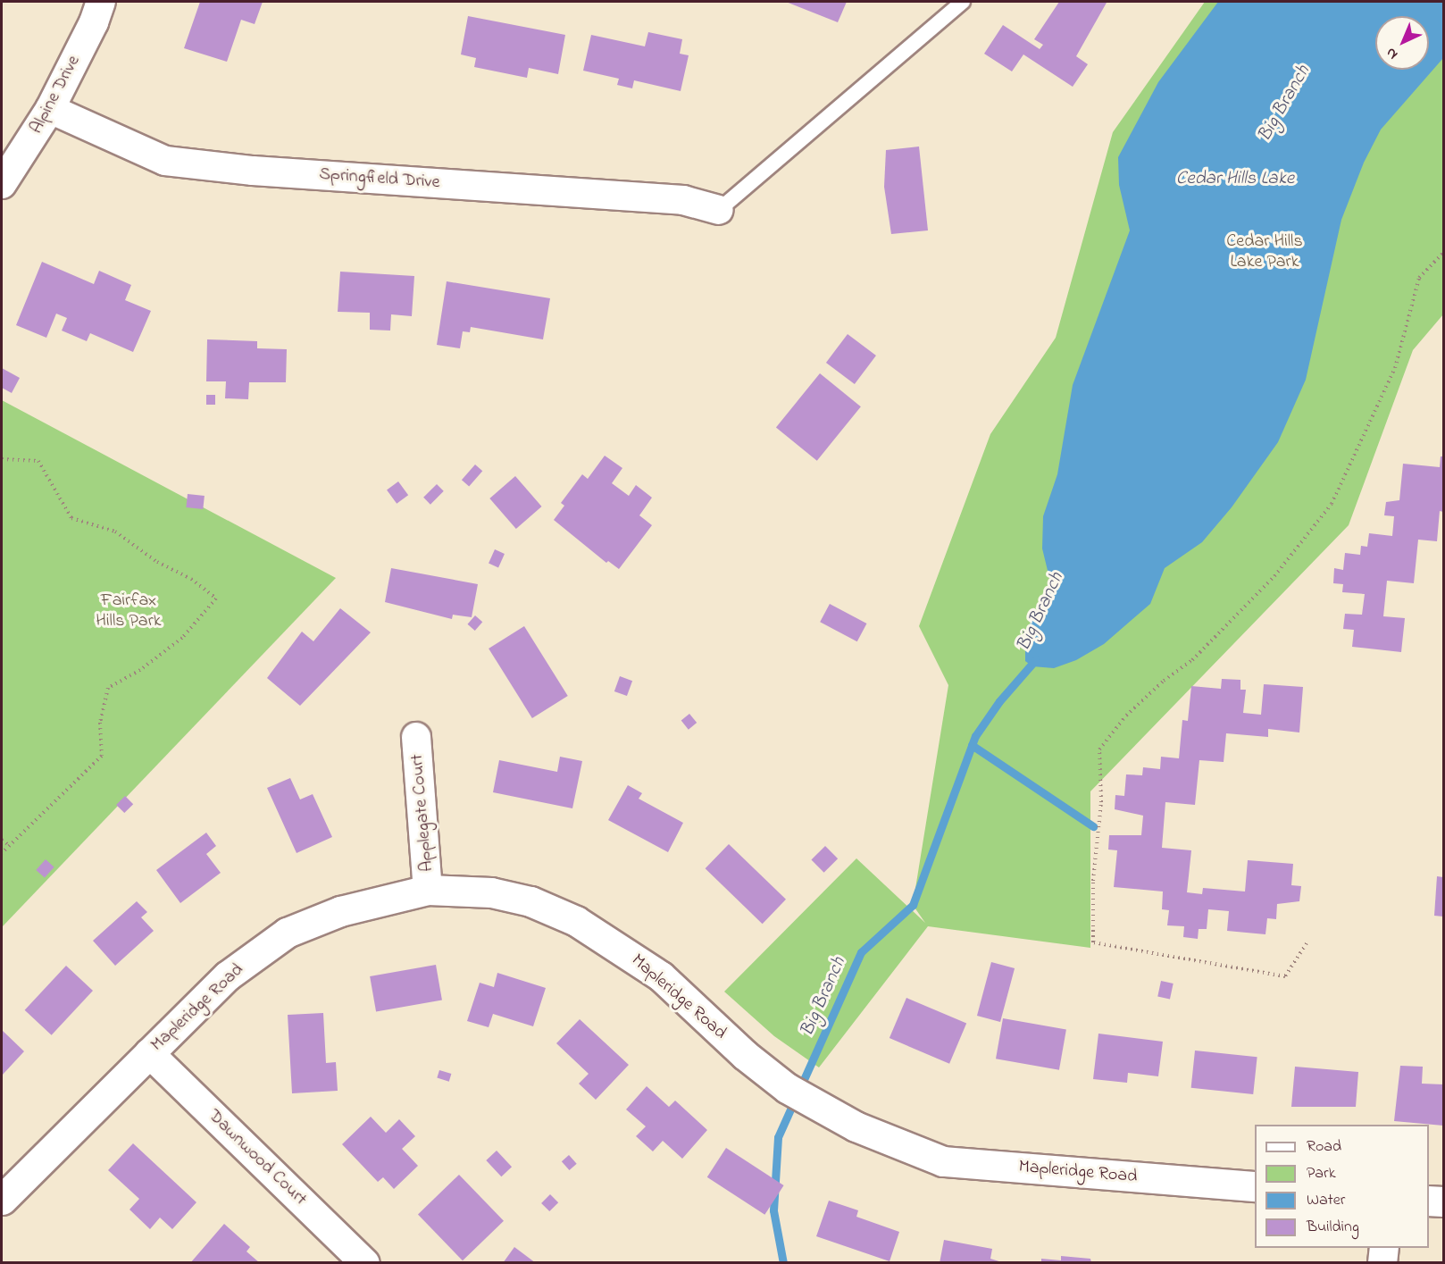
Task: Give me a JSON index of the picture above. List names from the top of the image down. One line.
{"streets":{"street":["Alpine Drive","Springfield Drive","Applegate Court","Mapleridge Road","Dawnwood Court"]},"crossings":[["Alpine Drive","Springfield Drive"],["Applegate Court","Mapleridge Road"],["Mapleridge Road","Dawnwood Court"]],"water":["Big Branch","Cedar Hills Lake"],"parks":["Cedar Hills Lake Park","Fairfax Hills Park"],"legend":["Road","Park","Water","Building"],"north":"bottom left"}
